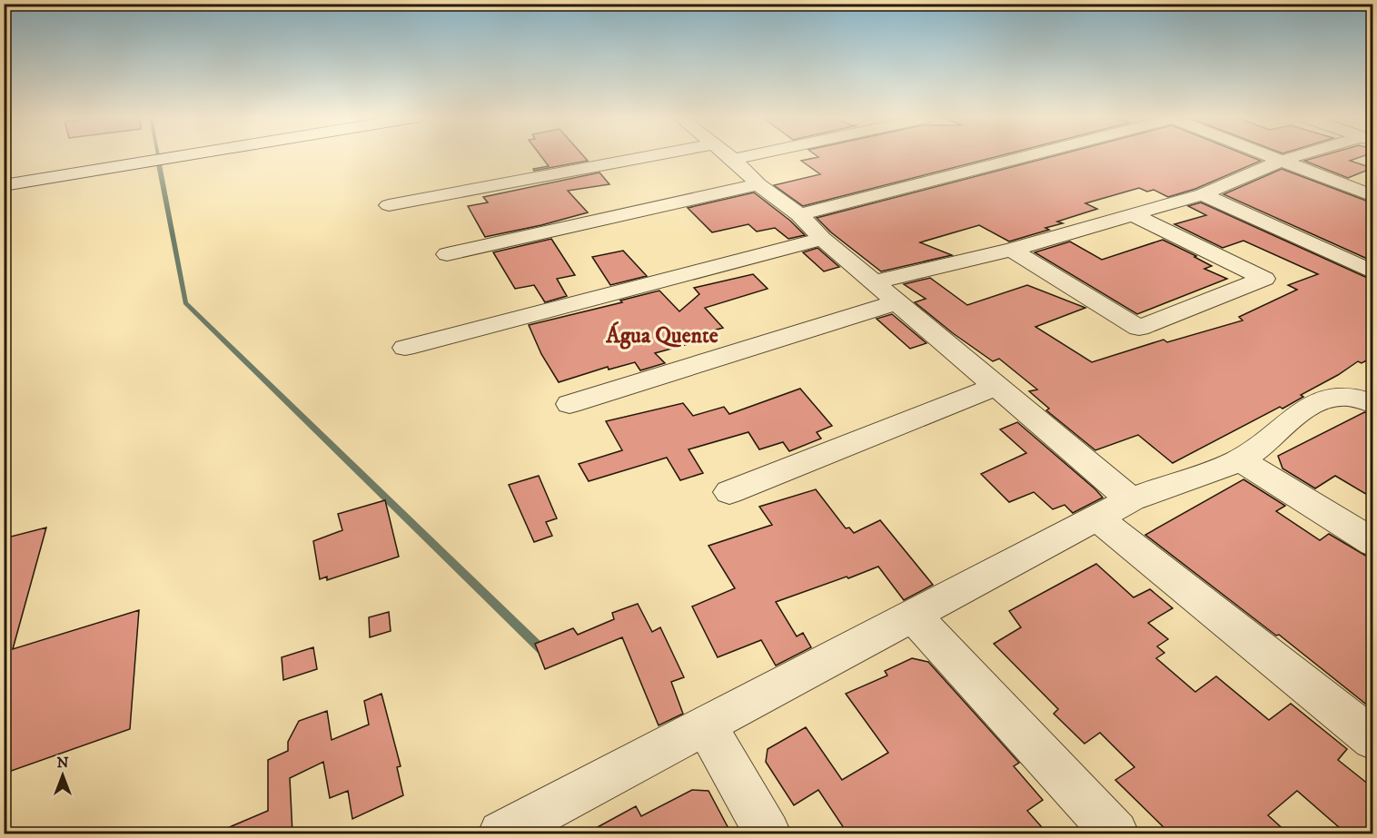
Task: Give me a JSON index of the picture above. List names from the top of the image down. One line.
{"districts":["Água Quente"],"north":"top"}
